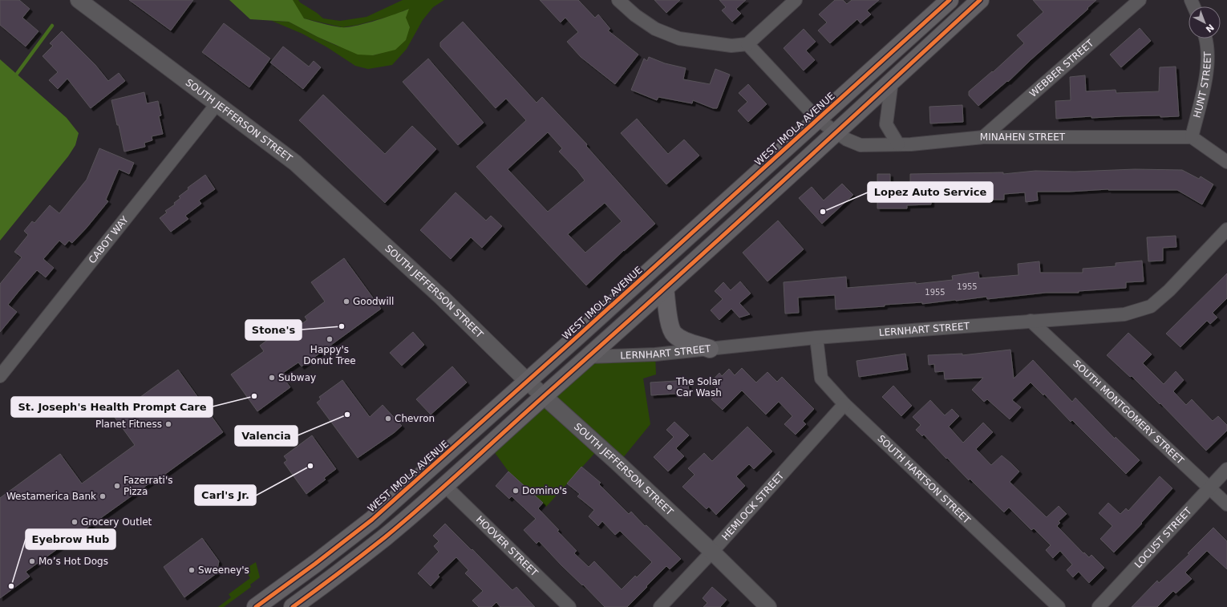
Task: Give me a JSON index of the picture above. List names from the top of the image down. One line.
{"streets":{"main road":["WEST IMOLA AVENUE"],"street":["WEBBER STREET","HUNT STREET","SOUTH JEFFERSON STREET","MINAHEN STREET","CABOT WAY","LERNHART STREET","SOUTH MONTGOMERY STREET","SOUTH HARTSON STREET","HEMLOCK STREET","LOCUST STREET","HOOVER STREET"]},"crossings":[["WEBBER STREET","MINAHEN STREET"],["HUNT STREET","MINAHEN STREET"],["SOUTH JEFFERSON STREET","WEST IMOLA AVENUE"],["SOUTH JEFFERSON STREET","CABOT WAY"],["SOUTH JEFFERSON STREET","HEMLOCK STREET"],["WEST IMOLA AVENUE","MINAHEN STREET"],["LERNHART STREET","SOUTH MONTGOMERY STREET"],["LERNHART STREET","SOUTH HARTSON STREET"],["SOUTH MONTGOMERY STREET","LOCUST STREET"],["SOUTH HARTSON STREET","HEMLOCK STREET"]],"places":["Lopez Auto Service","Goodwill","Stone's","Happy's Donut Tree","Subway","The Solar Car Wash","St. Joseph's Health Prompt Care","Valencia","Chevron","Planet Fitness","Carl's Jr.","Fazerrati's Pizza","Domino's","Westamerica Bank","Grocery Outlet","Mo’s Hot Dogs","Sweeney's","Eyebrow Hub"],"house_numbers":["1955","1955"],"north":"bottom right"}
